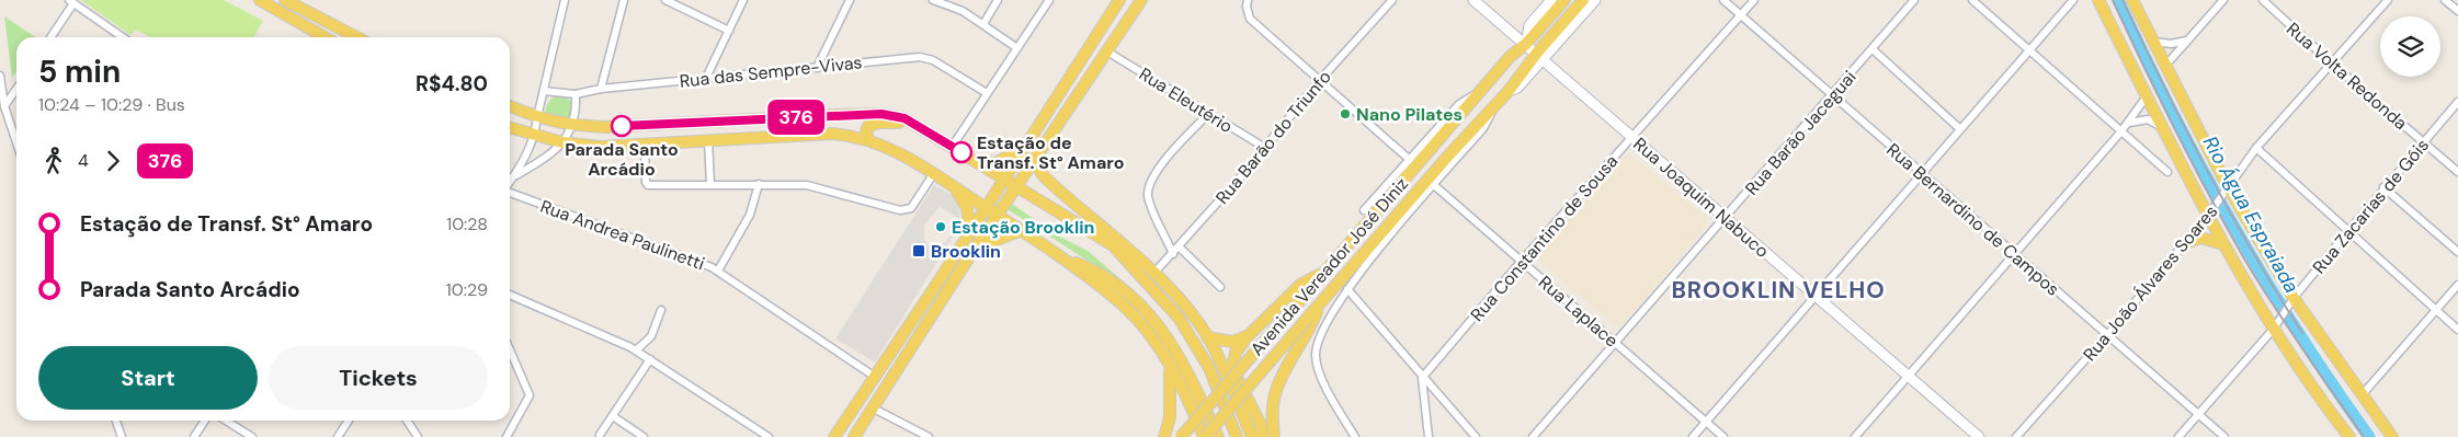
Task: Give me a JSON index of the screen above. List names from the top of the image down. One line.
{"streets":{"main road":["Avenida Vereador José Diniz"],"street":["Rua das Sempre-Vivas","Rua Volta Redonda","Rua Eleutério","Rua Barão Jaceguai","Rua Barão do Triunfo","Rua Joaquim Nabuco","Rua Zacarias de Góis","Rua Bernardino de Campos","Rua Andrea Paulinetti","Rua Constantino de Sousa","Rua João Álvares Soares","Rua Laplace"]},"crossings":[["Rua Volta Redonda","Rua Zacarias de Góis"],["Rua Volta Redonda","Rua João Álvares Soares"],["Rua Eleutério","Rua Barão do Triunfo"],["Rua Barão Jaceguai","Rua Joaquim Nabuco"],["Rua Barão Jaceguai","Rua Bernardino de Campos"],["Rua Barão Jaceguai","Rua Laplace"],["Rua Joaquim Nabuco","Rua Constantino de Sousa"],["Rua Joaquim Nabuco","Avenida Vereador José Diniz"],["Rua Zacarias de Góis","Rua Bernardino de Campos"],["Rua Bernardino de Campos","Rua Constantino de Sousa"],["Rua Bernardino de Campos","Rua João Álvares Soares"],["Rua Constantino de Sousa","Rua Laplace"],["Avenida Vereador José Diniz","Rua Laplace"]],"districts":["BROOKLIN VELHO"],"water":["Rio Água Espraiada"],"places":{"other":["Nano Pilates","Parada Santo Arcádio","Estação de Transf. St° Amaro","Estação Brooklin"],"transit":["Brooklin"]},"lines":["bus line 376"],"page":{"on_map":"376","heading":["5 min","10:24 – 10:29 · Bus","R$4.80"],"legs":["4","376"],"list":[{"name":"Estação de Transf. St° Amaro","value":"10:28"},{"name":"Parada Santo Arcádio","value":"10:29"}],"buttons":["Start","Tickets"]}}
